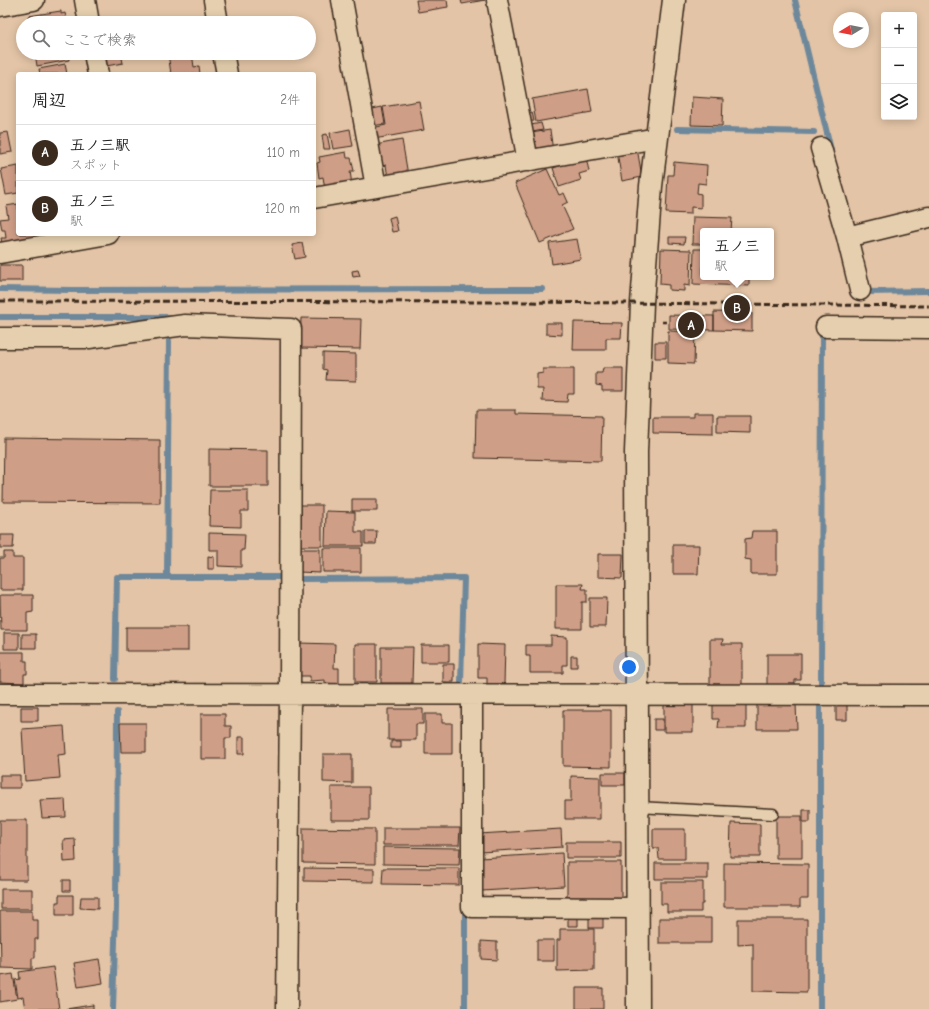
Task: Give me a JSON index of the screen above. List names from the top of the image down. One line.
{"north":"left","page":{"map_buttons":["+","−"],"search":"ここで検索","heading":["周辺","2件"],"list":[{"mark":"A","name":"五ノ三駅","note":"スポット","value":"110 m"},{"mark":"B","name":"五ノ三","note":"駅","value":"120 m"}],"popup":["五ノ三","駅"],"pins":["B","A"]}}
